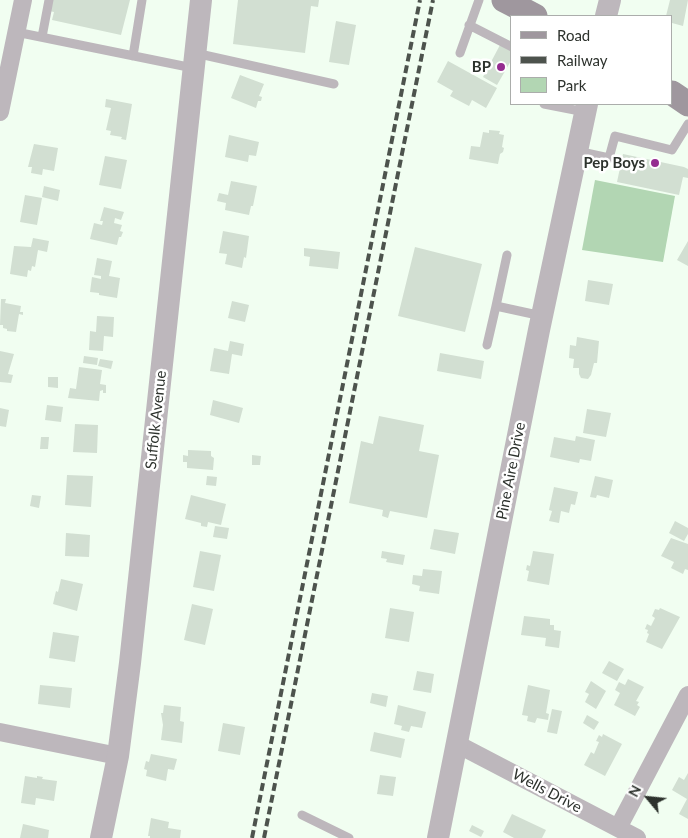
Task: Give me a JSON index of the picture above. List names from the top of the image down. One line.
{"streets":{"street":["Suffolk Avenue","Pine Aire Drive","Wells Drive"]},"crossings":[["Pine Aire Drive","Wells Drive"]],"places":["BP","Pep Boys"],"legend":["Road","Railway","Park"],"north":"top left"}
